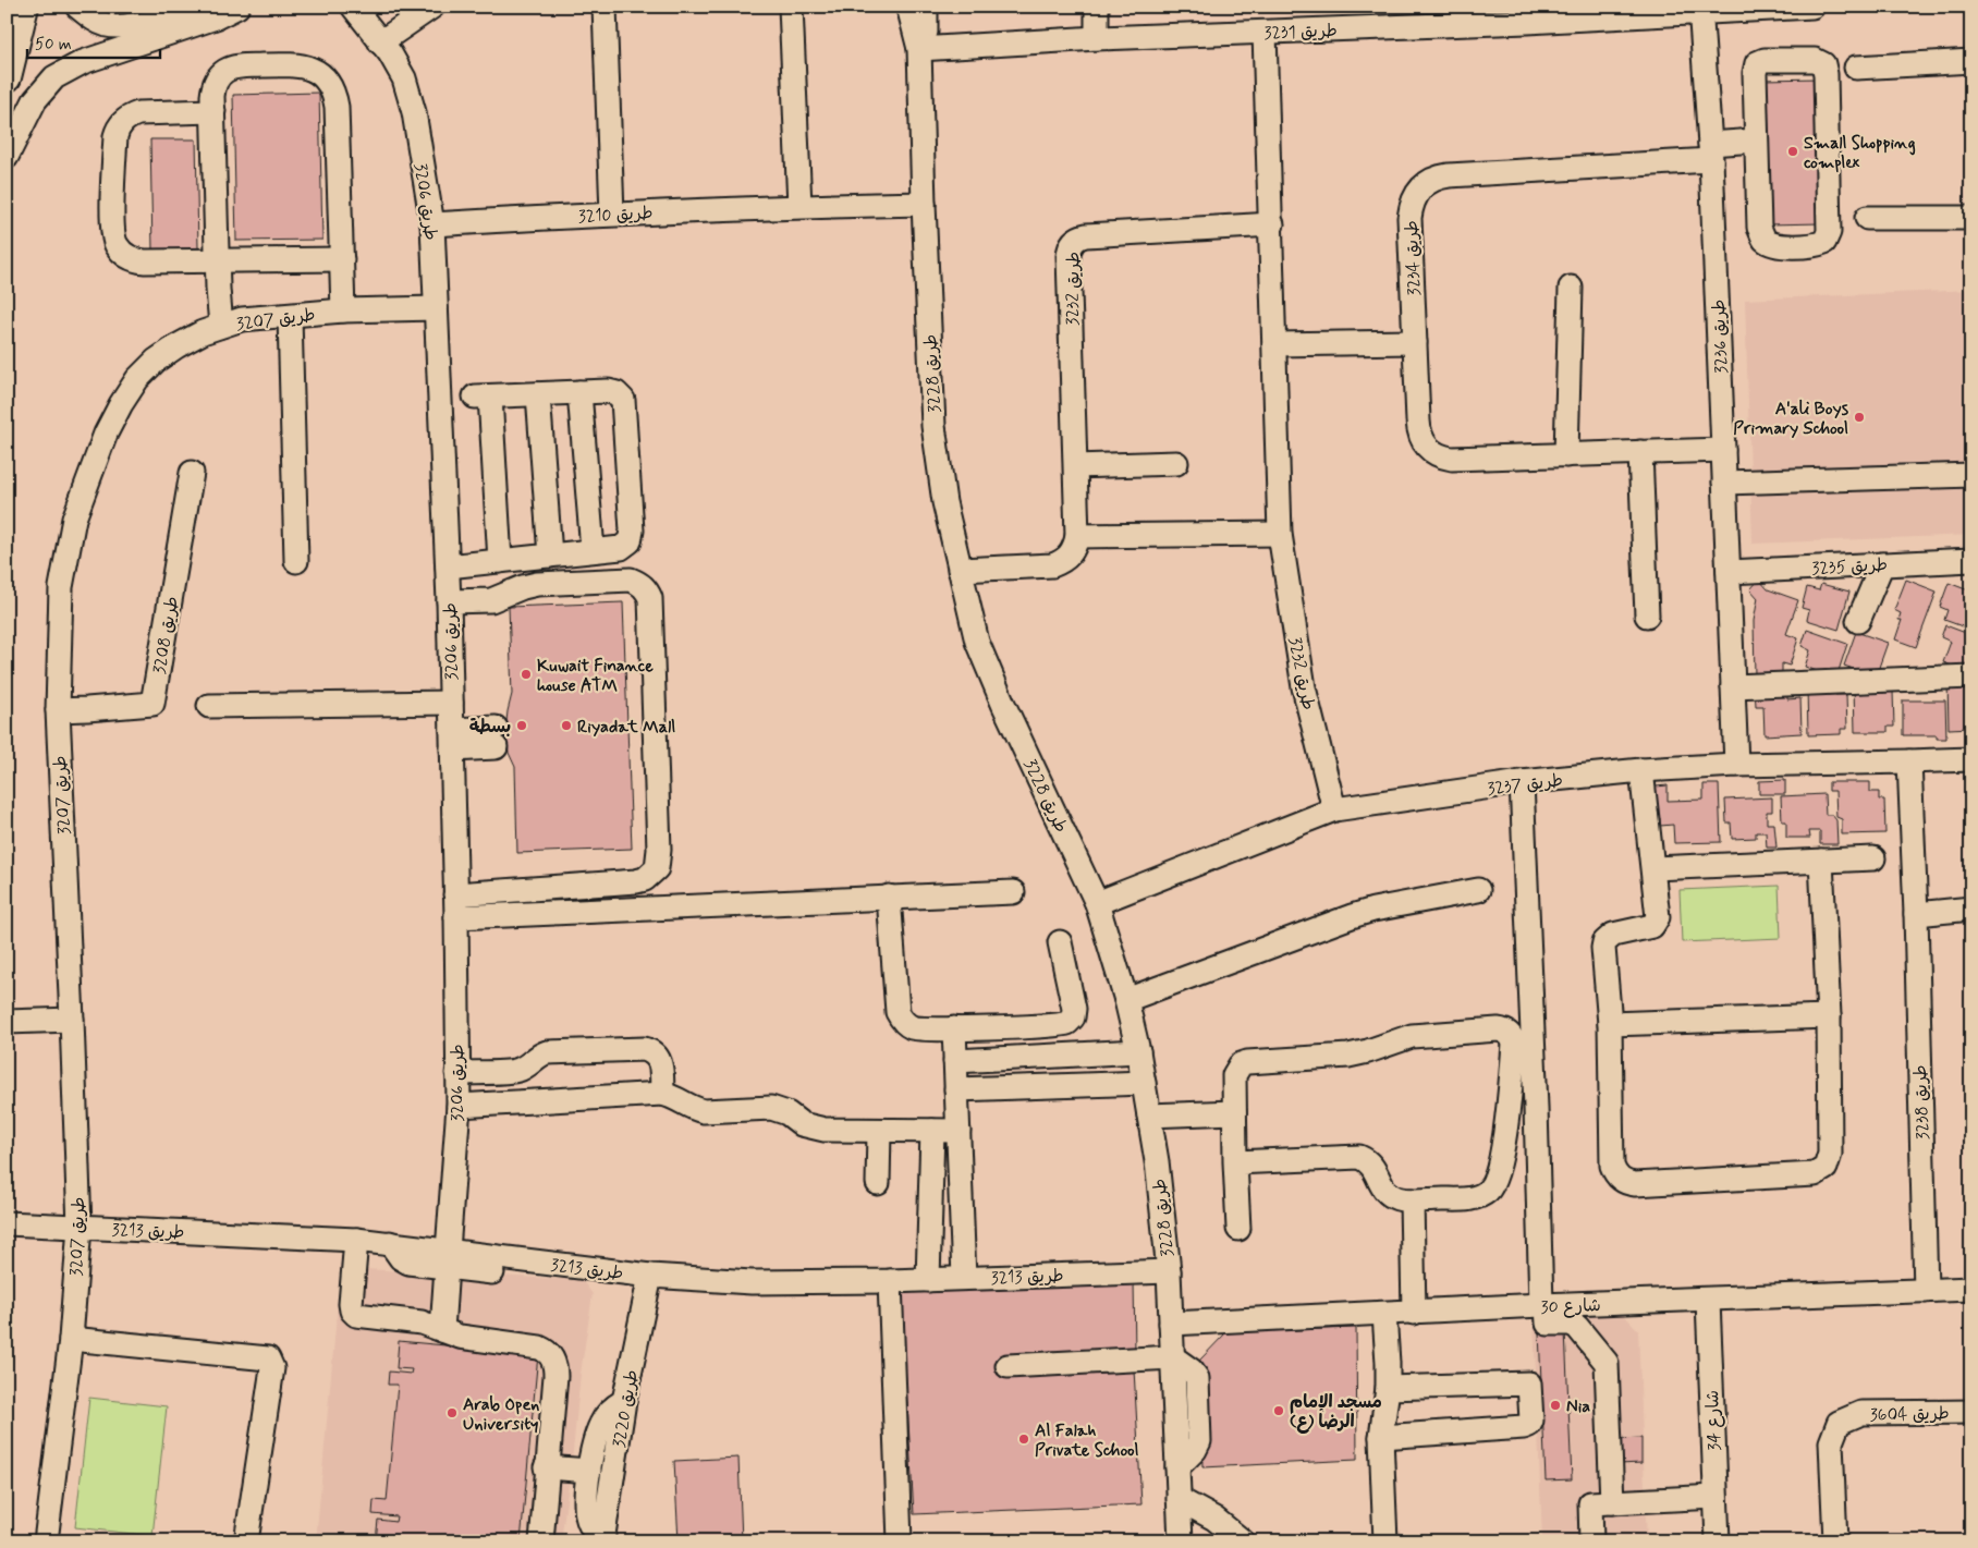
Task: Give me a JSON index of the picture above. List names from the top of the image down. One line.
{"streets":{"street":["طريق 3231","طريق 3206","طريق 3210","طريق 3234","طريق 3232","طريق 3207","طريق 3236","طريق 3228","طريق 3235","طريق 3208","طريق 3237","طريق 3238","طريق 3213","شارع 30","طريق 3220","طريق 3604","شارع 34"]},"crossings":[["طريق 3231","طريق 3232"],["طريق 3231","طريق 3236"],["طريق 3231","طريق 3228"],["طريق 3206","طريق 3210"],["طريق 3206","طريق 3207"],["طريق 3206","طريق 3213"],["طريق 3210","طريق 3228"],["طريق 3234","طريق 3236"],["طريق 3232","طريق 3228"],["طريق 3232","طريق 3237"],["طريق 3207","طريق 3208"],["طريق 3207","طريق 3213"],["طريق 3236","طريق 3235"],["طريق 3236","طريق 3237"],["طريق 3228","طريق 3237"],["طريق 3228","طريق 3213"],["طريق 3228","شارع 30"],["طريق 3237","طريق 3238"],["طريق 3238","شارع 30"],["طريق 3213","طريق 3220"],["شارع 30","شارع 34"]],"places":["Small Shopping complex","A'ali Boys Primary School","Kuwait Finance house ATM","بسطة","Riyadat Mall","Nia","مسجد الإمام الرضا (ع)","Arab Open University","Al Falah Private School"],"scale_bar":"50 m"}
